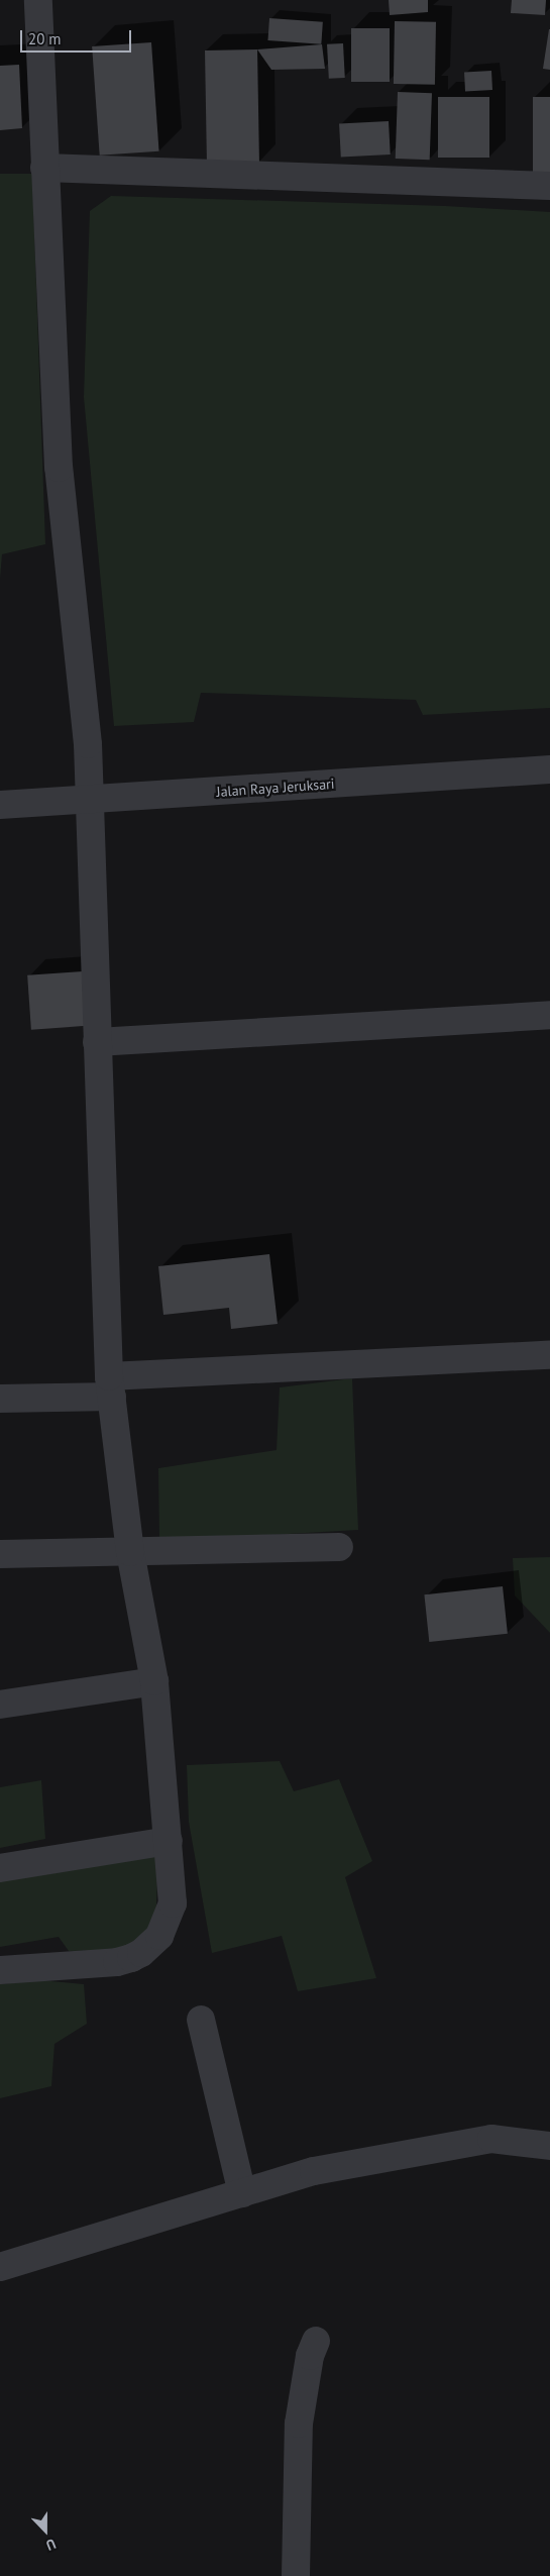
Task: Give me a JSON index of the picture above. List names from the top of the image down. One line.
{"streets":{"street":["Jalan Raya Jeruksari"]},"scale_bar":"20 m","north":"bottom"}
